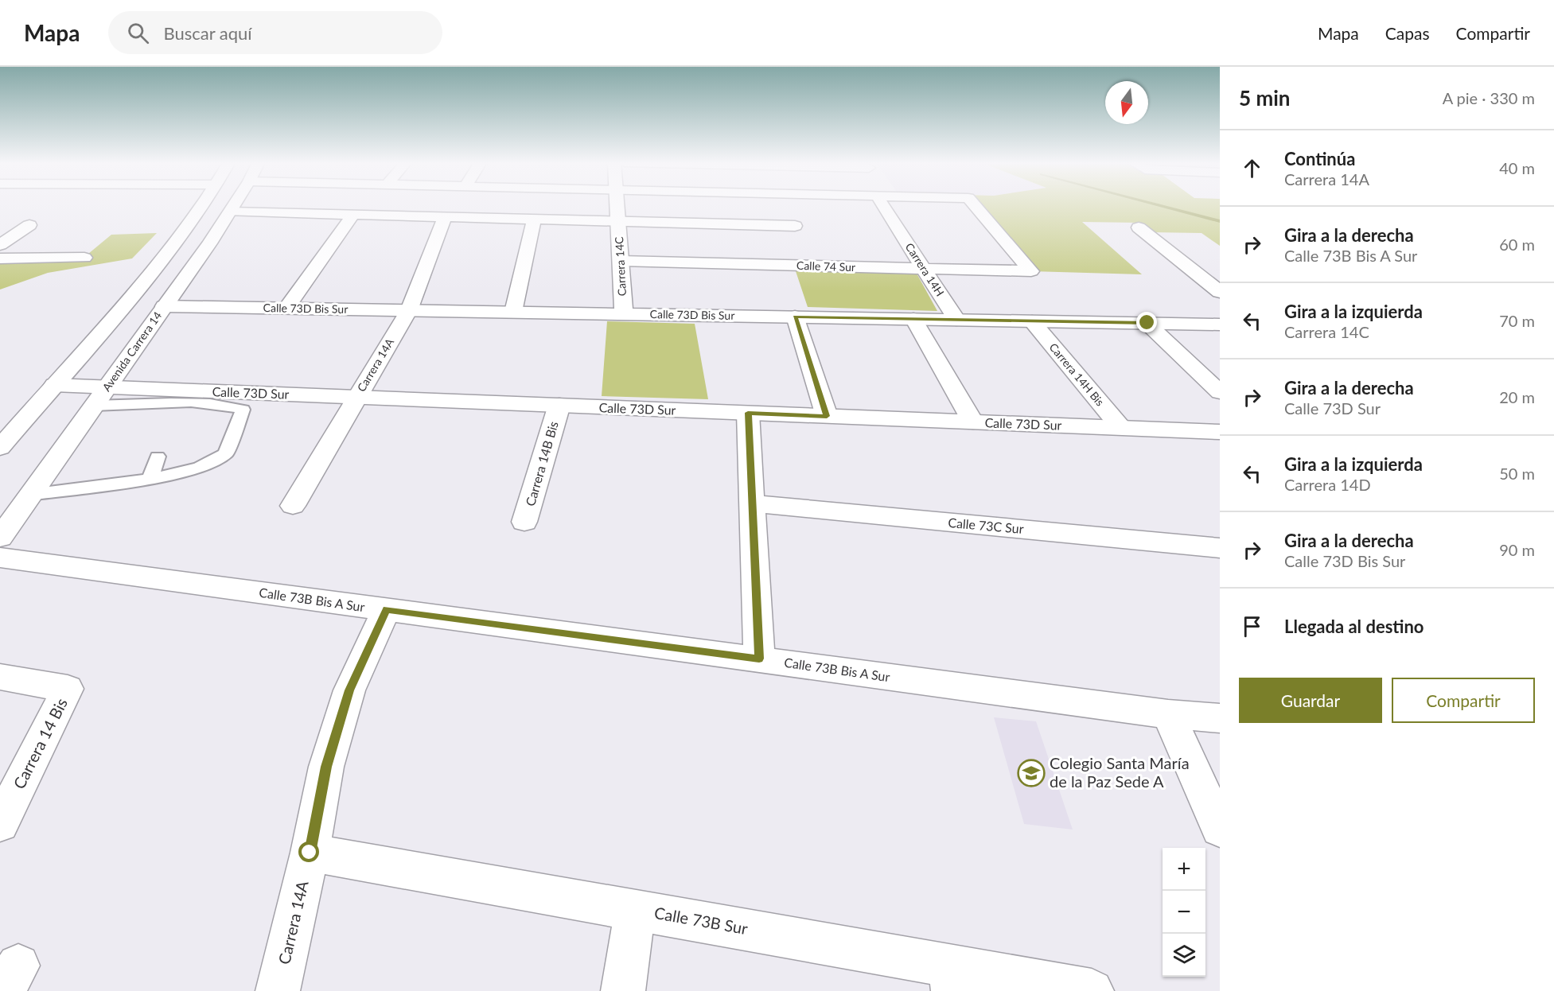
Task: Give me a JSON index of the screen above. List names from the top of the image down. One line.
{"streets":{"street":["Carrera 14C","Calle 74 Sur","Carrera 14H","Calle 73D Bis Sur","Avenida Carrera 14","Carrera 14A","Carrera 14H Bis","Calle 73D Sur","Carrera 14B Bis","Calle 73C Sur","Calle 73B Bis A Sur","Carrera 14 Bis","Calle 73B Sur"]},"crossings":[["Carrera 14C","Calle 74 Sur"],["Carrera 14C","Calle 73D Bis Sur"],["Calle 74 Sur","Carrera 14H"],["Carrera 14H","Calle 73D Bis Sur"],["Calle 73D Bis Sur","Avenida Carrera 14"],["Calle 73D Bis Sur","Carrera 14A"],["Calle 73D Bis Sur","Carrera 14H Bis"],["Avenida Carrera 14","Calle 73D Sur"],["Carrera 14A","Calle 73D Sur"],["Carrera 14A","Calle 73B Bis A Sur"],["Carrera 14A","Calle 73B Sur"],["Carrera 14H Bis","Calle 73D Sur"],["Calle 73D Sur","Carrera 14B Bis"]],"places":{"school or university":["Colegio Santa María de la Paz Sede A"]},"north":"bottom","page":{"header":"Mapa","search":"Buscar aquí","nav":["Mapa","Capas","Compartir"],"heading":["5 min","A pie · 330 m"],"list":[["Continúa","Carrera 14A","40 m"],["Gira a la derecha","Calle 73B Bis A Sur","60 m"],["Gira a la izquierda","Carrera 14C","70 m"],["Gira a la derecha","Calle 73D Sur","20 m"],["Gira a la izquierda","Carrera 14D","50 m"],["Gira a la derecha","Calle 73D Bis Sur","90 m"],"Llegada al destino"],"buttons":["Guardar","Compartir"],"map_buttons":["+","−"]}}
